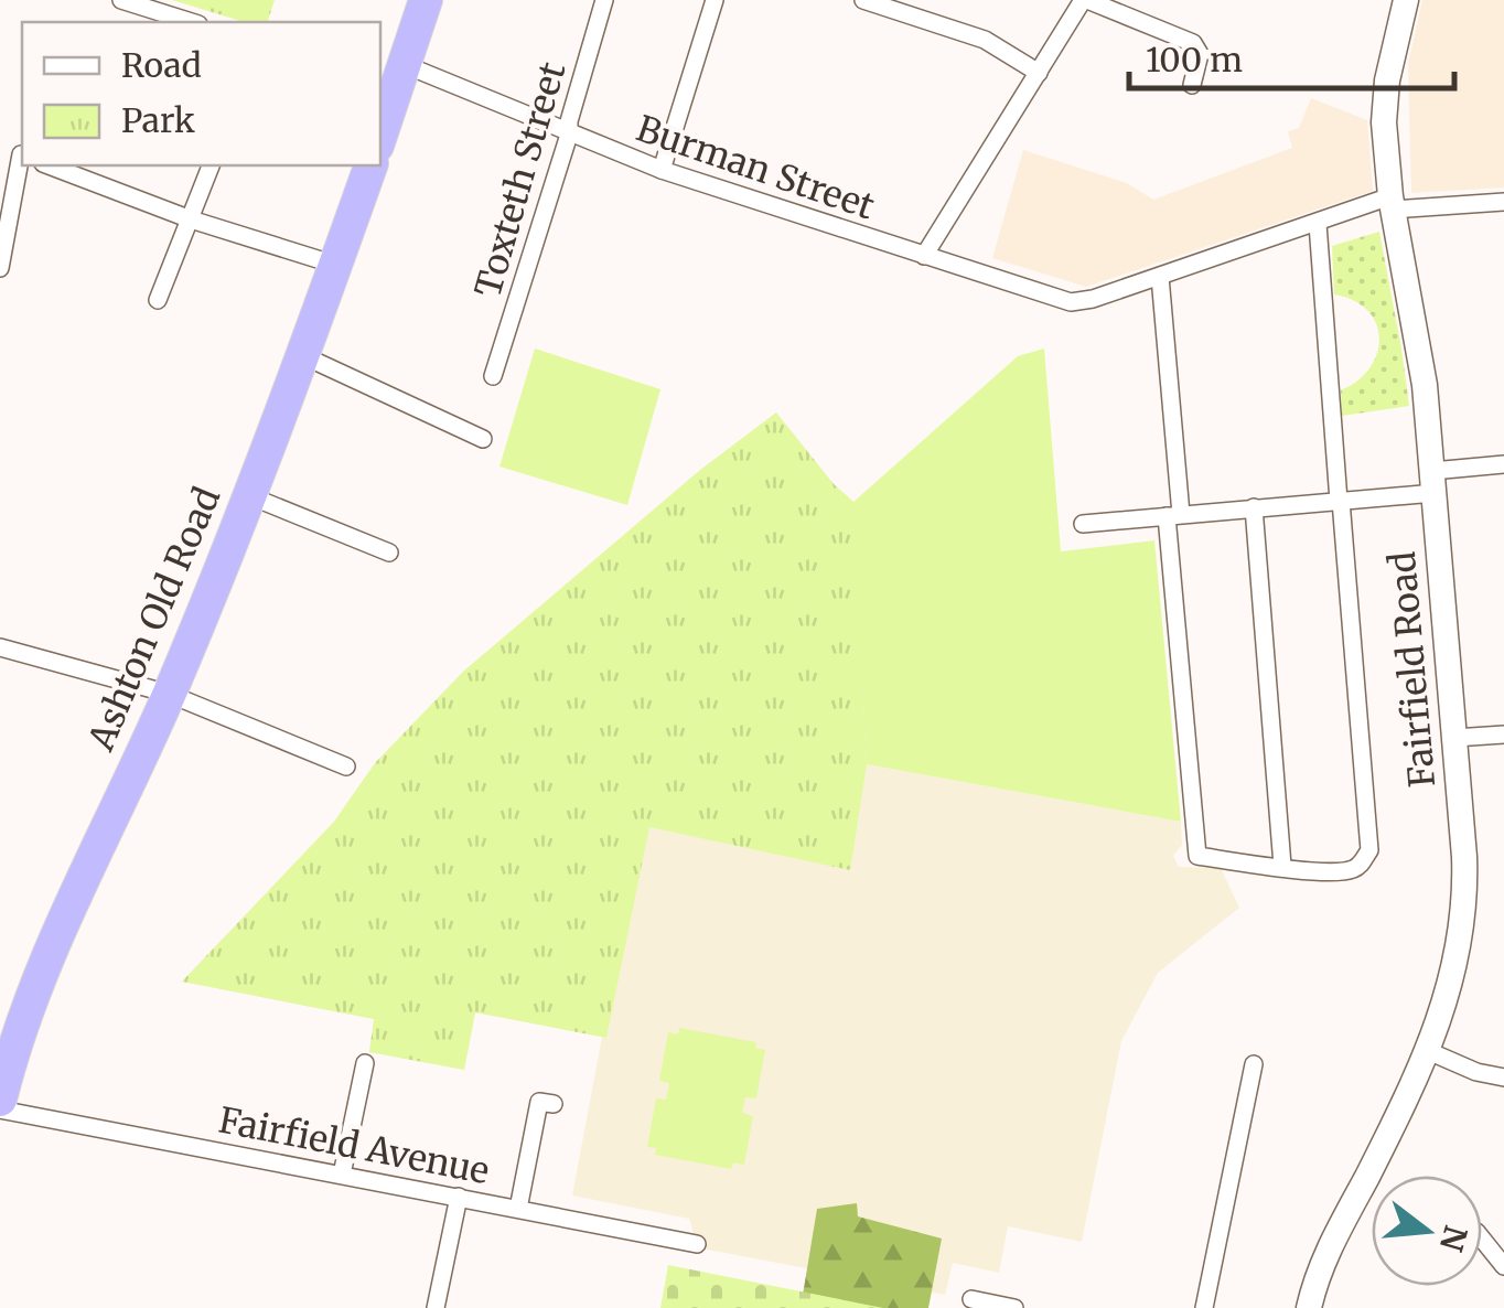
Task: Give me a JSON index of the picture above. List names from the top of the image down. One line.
{"streets":{"highway":["Ashton Old Road"],"street":["Burman Street","Toxteth Street","Fairfield Road","Fairfield Avenue"]},"crossings":[["Burman Street","Toxteth Street"]],"legend":["Road","Park"],"scale_bar":"100 m","north":"right"}
